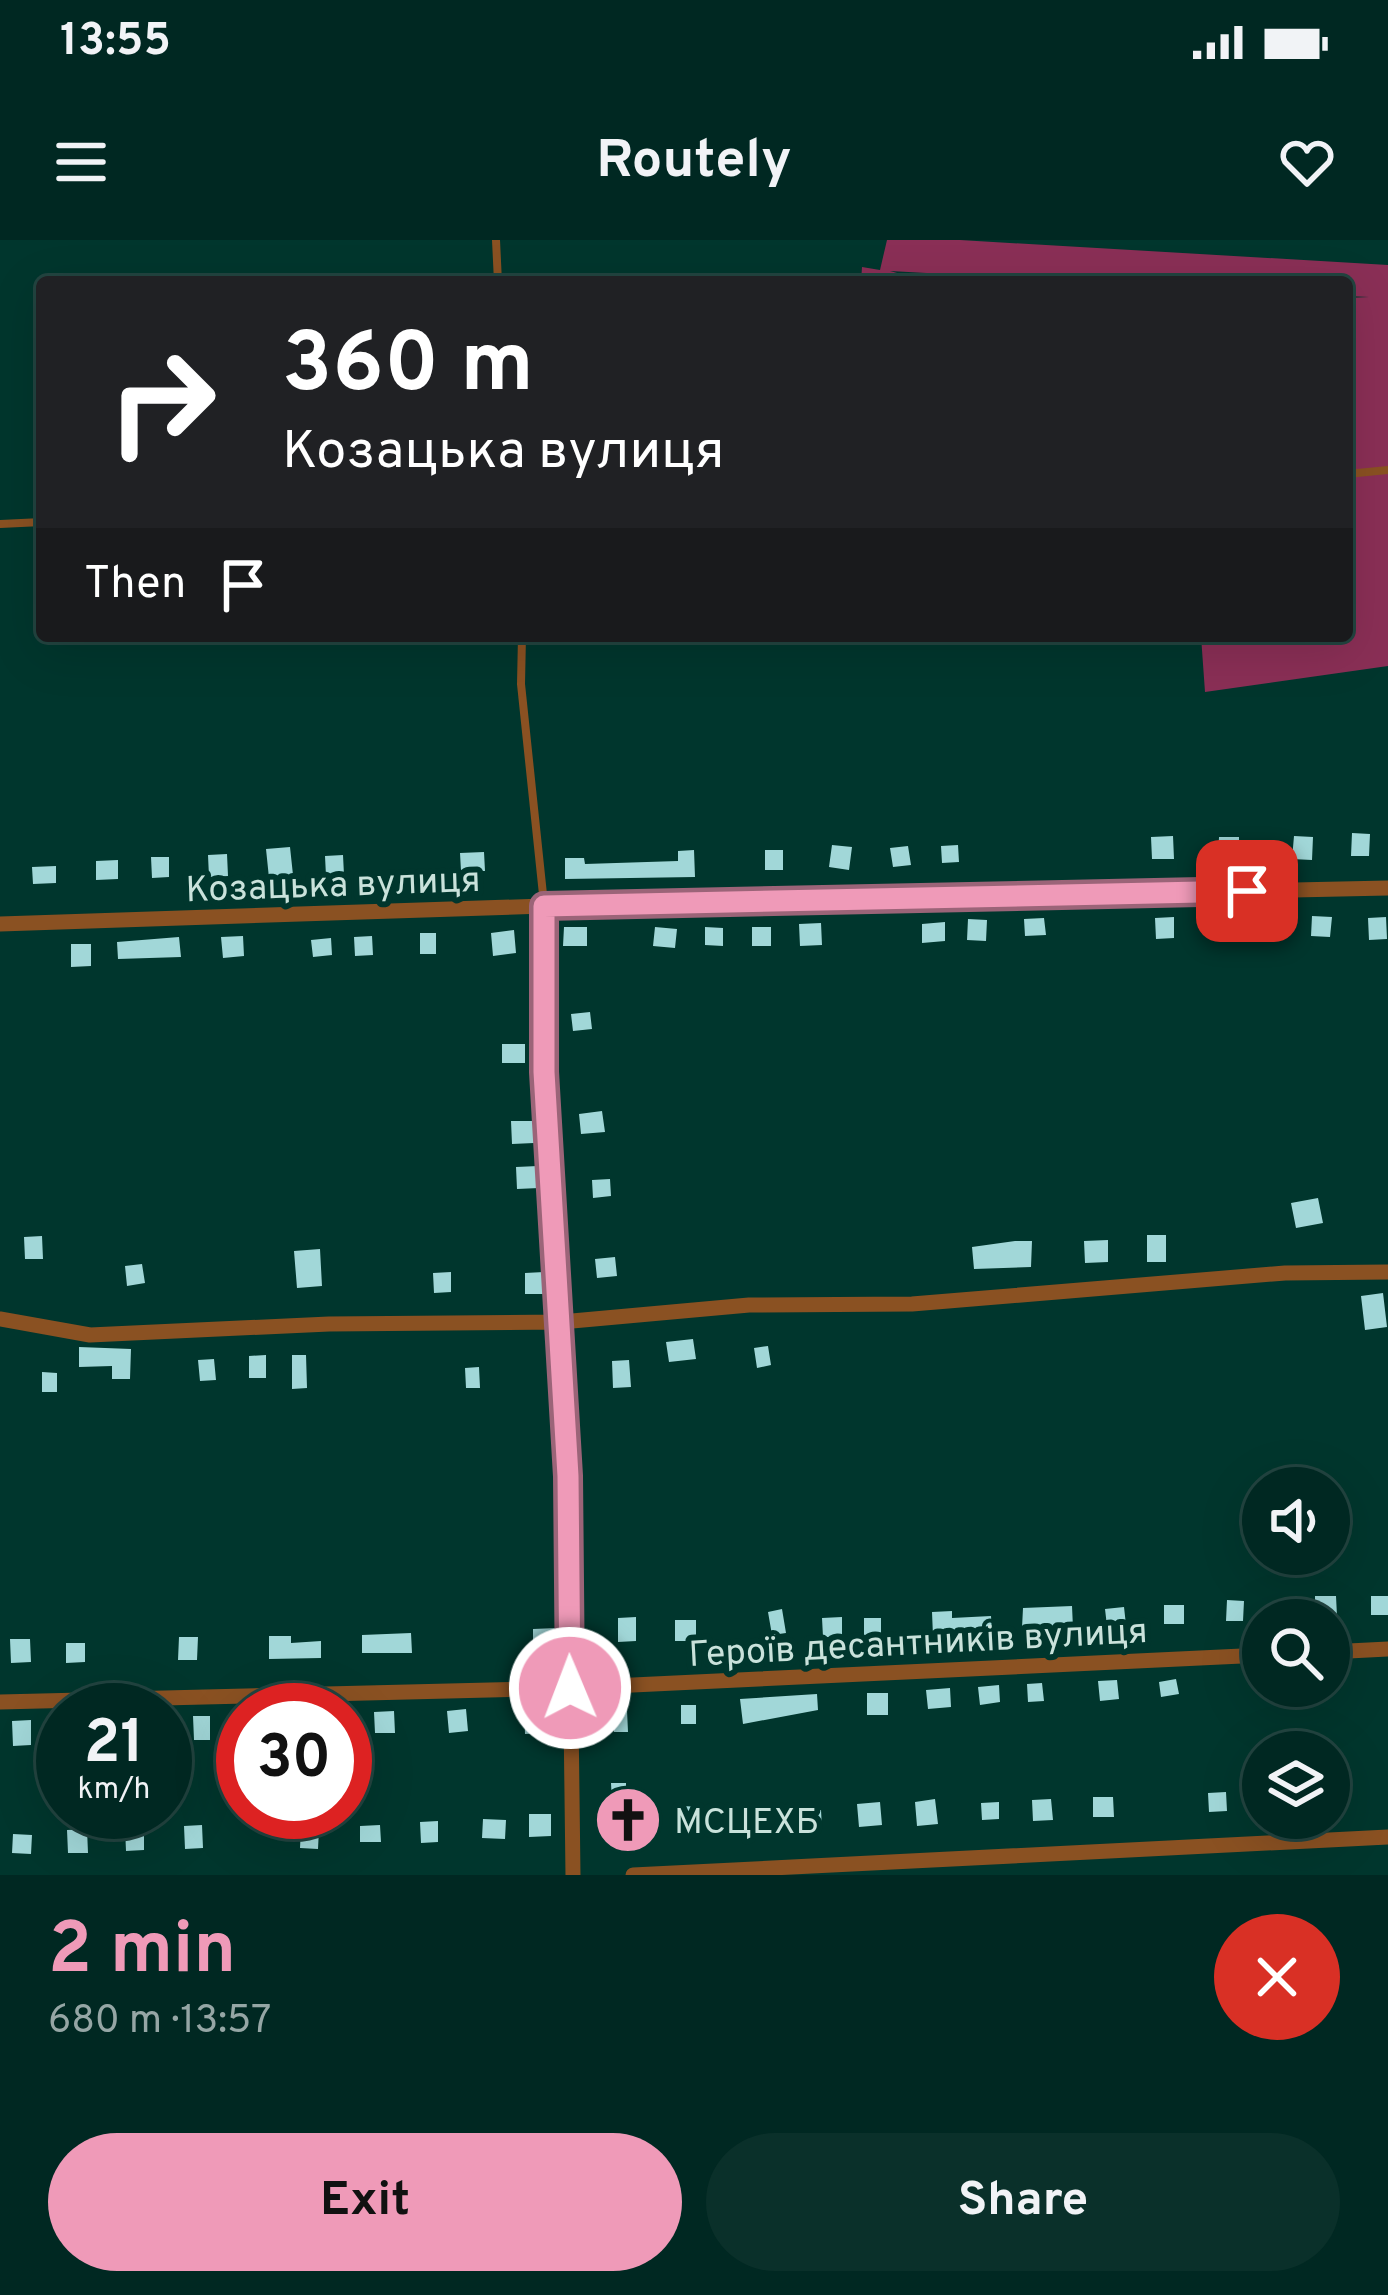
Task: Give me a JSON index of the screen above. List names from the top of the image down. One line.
{"streets":{"street":["Козацька вулиця","Героїв десантників вулиця"]},"places":{"church":["МСЦЕХБ"]},"page":{"status":"13:55","header":"Routely","turn":["360 m","Козацька вулиця"],"then":"Then","speed":"21 km/h","limit":"30","heading":["2 min","680 m · 13:57"],"buttons":["Exit","Share"]}}
